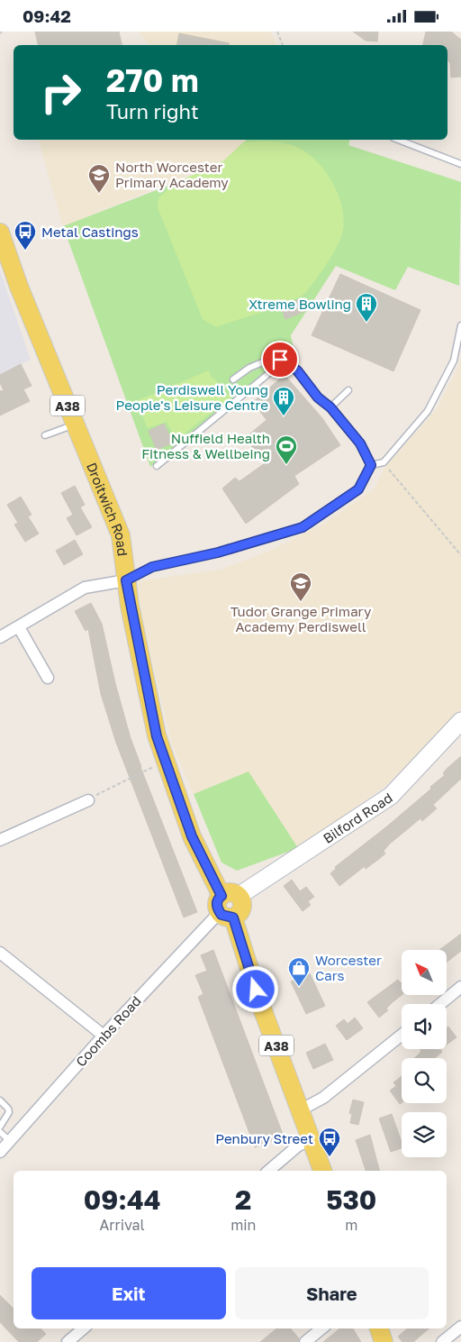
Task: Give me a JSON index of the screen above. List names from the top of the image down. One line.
{"streets":{"main road":["A38","Droitwich Road","Bilford Road"],"street":["Coombs Road"]},"crossings":[["Droitwich Road","Bilford Road"],["Droitwich Road","Coombs Road"],["Bilford Road","Coombs Road"]],"places":{"school or university":["North Worcester Primary Academy","Tudor Grange Primary Academy Perdiswell"],"bus stop":["Metal Castings","Penbury Street"],"building":["Xtreme Bowling","Perdiswell Young People's Leisure Centre"],"sports":["Nuffield Health Fitness & Wellbeing"],"shop":["Worcester Cars"]},"north":"top left","page":{"status":"09:42","turn":["270 m","Turn right"],"eta":["09:44","Arrival","2","min","530","m"],"buttons":["Exit","Share"]}}
